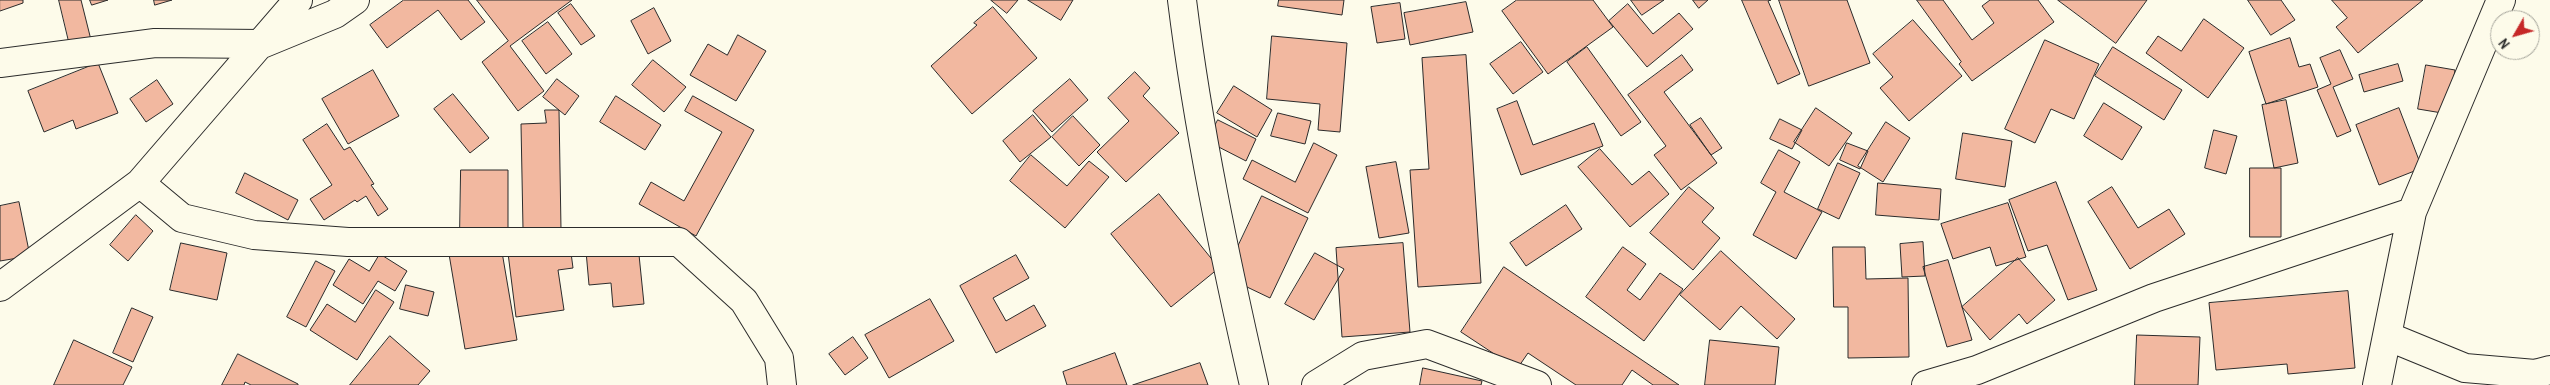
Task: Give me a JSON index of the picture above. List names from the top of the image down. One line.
{"north":"bottom left"}
